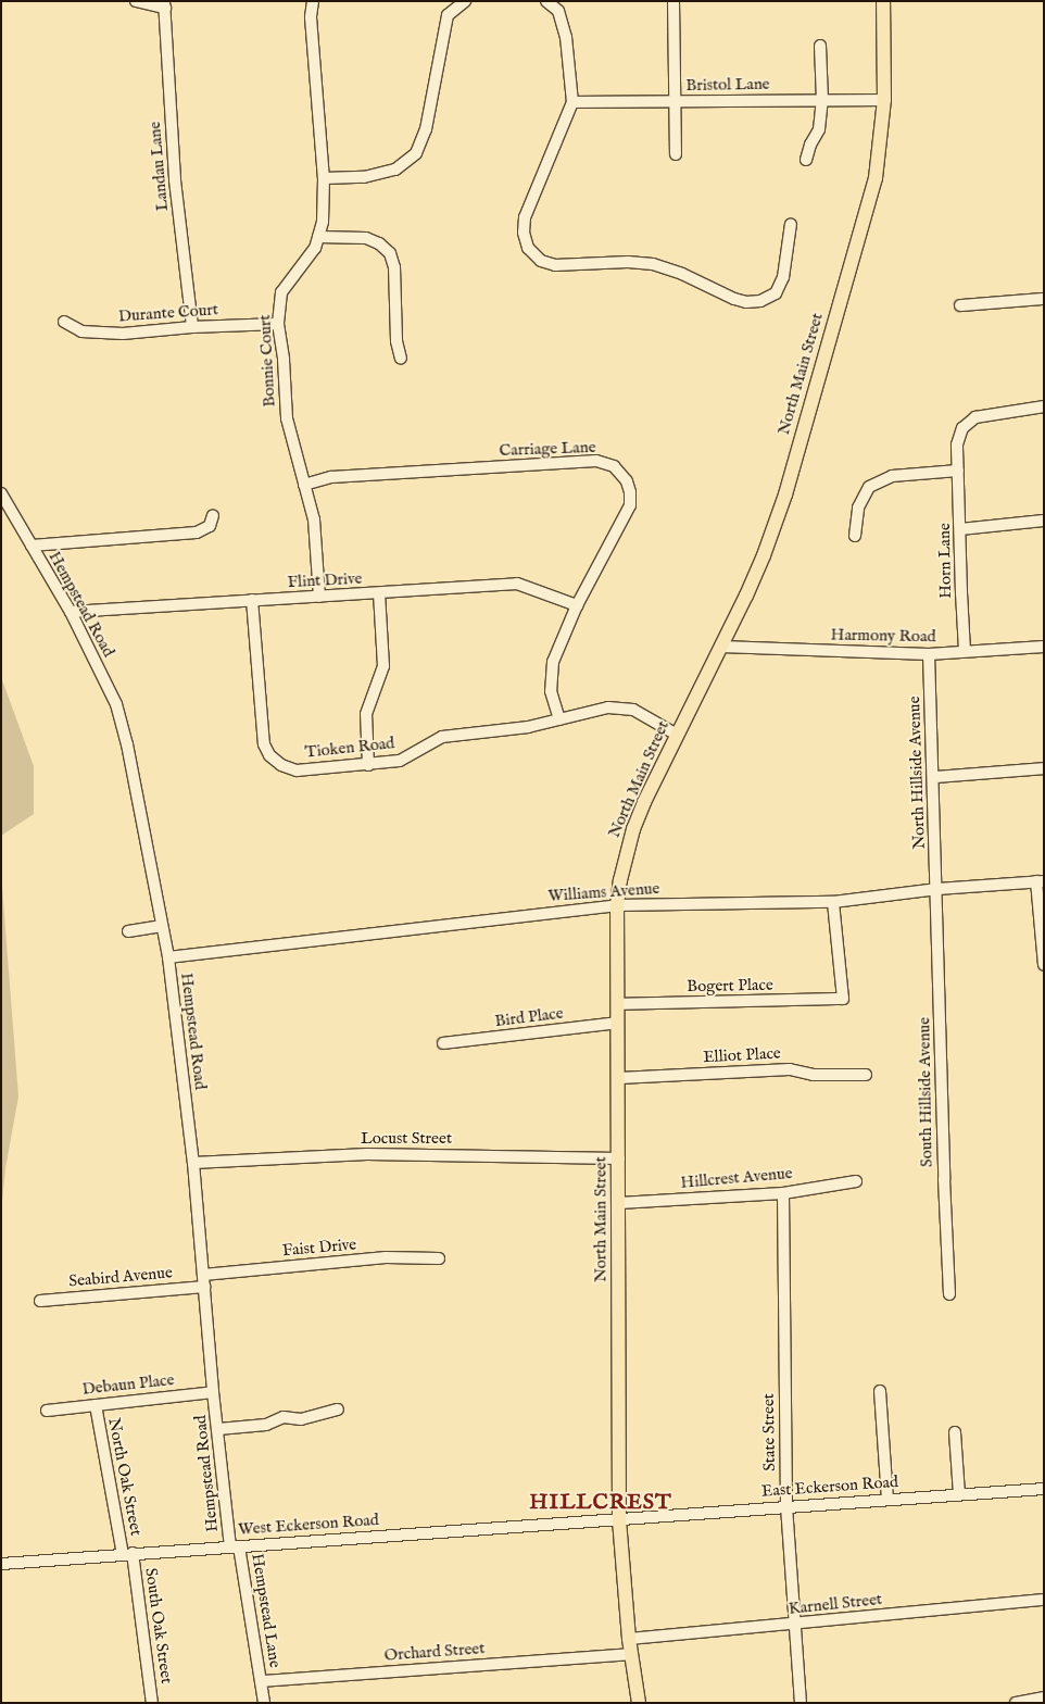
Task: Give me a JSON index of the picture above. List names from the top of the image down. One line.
{"streets":{"main road":["North Main Street"],"street":["Bristol Lane","Landau Lane","Durante Court","Bonnie Court","Carriage Lane","Horn Lane","Flint Drive","Hempstead Road","Harmony Road","Tioken Road","North Hillside Avenue","Williams Avenue","Bogert Place","Bird Place","Elliot Place","South Hillside Avenue","Locust Street","Hillcrest Avenue","Faist Drive","Seabird Avenue","Debaun Place","State Street","North Oak Street","East Eckerson Road","West Eckerson Road","Karnell Street","Hempstead Lane","South Oak Street","Orchard Street"]},"crossings":[["Bristol Lane","North Main Street"],["Landau Lane","Durante Court"],["Durante Court","Bonnie Court"],["Bonnie Court","Carriage Lane"],["Bonnie Court","Flint Drive"],["North Main Street","Harmony Road"],["North Main Street","Tioken Road"],["North Main Street","Williams Avenue"],["North Main Street","Bogert Place"],["North Main Street","Bird Place"],["North Main Street","Elliot Place"],["North Main Street","Locust Street"],["North Main Street","Hillcrest Avenue"],["North Main Street","East Eckerson Road"],["North Main Street","West Eckerson Road"],["North Main Street","Karnell Street"],["North Main Street","Orchard Street"],["Carriage Lane","Flint Drive"],["Carriage Lane","Tioken Road"],["Horn Lane","Harmony Road"],["Flint Drive","Hempstead Road"],["Flint Drive","Tioken Road"],["Hempstead Road","Williams Avenue"],["Hempstead Road","Locust Street"],["Hempstead Road","Faist Drive"],["Hempstead Road","Seabird Avenue"],["Hempstead Road","Debaun Place"],["Hempstead Road","West Eckerson Road"],["Hempstead Road","Hempstead Lane"],["Harmony Road","North Hillside Avenue"],["North Hillside Avenue","Williams Avenue"],["North Hillside Avenue","South Hillside Avenue"],["Williams Avenue","Bogert Place"],["Williams Avenue","South Hillside Avenue"],["Hillcrest Avenue","State Street"],["Faist Drive","Seabird Avenue"],["Debaun Place","North Oak Street"],["State Street","East Eckerson Road"],["State Street","Karnell Street"],["North Oak Street","West Eckerson Road"],["North Oak Street","South Oak Street"],["East Eckerson Road","West Eckerson Road"],["West Eckerson Road","Hempstead Lane"],["West Eckerson Road","South Oak Street"],["Hempstead Lane","Orchard Street"]],"districts":["HILLCREST"]}
